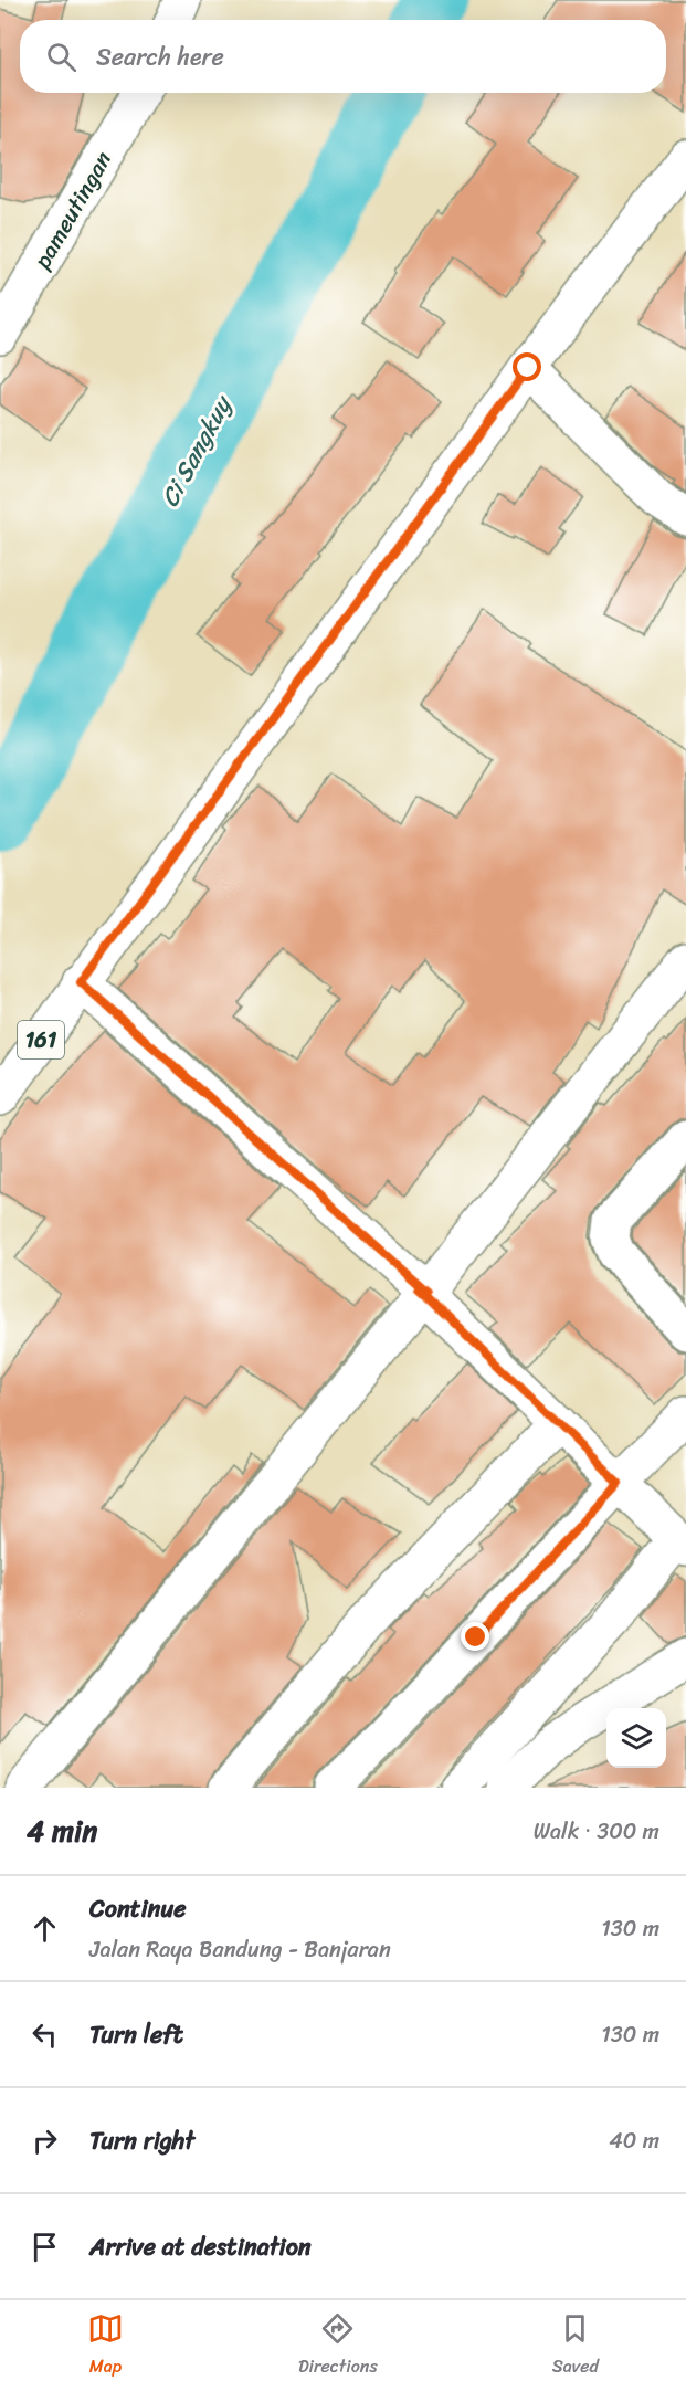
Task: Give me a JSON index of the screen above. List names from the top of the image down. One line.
{"streets":{"street":["pameutingan","161"]},"water":["Ci Sangkuy"],"page":{"search":"Search here","heading":["4 min","Walk · 300 m"],"list":[["Continue","Jalan Raya Bandung - Banjaran","130 m"],["Turn left","130 m"],["Turn right","40 m"],"Arrive at destination"],"nav":["Map","Directions","Saved"]}}
